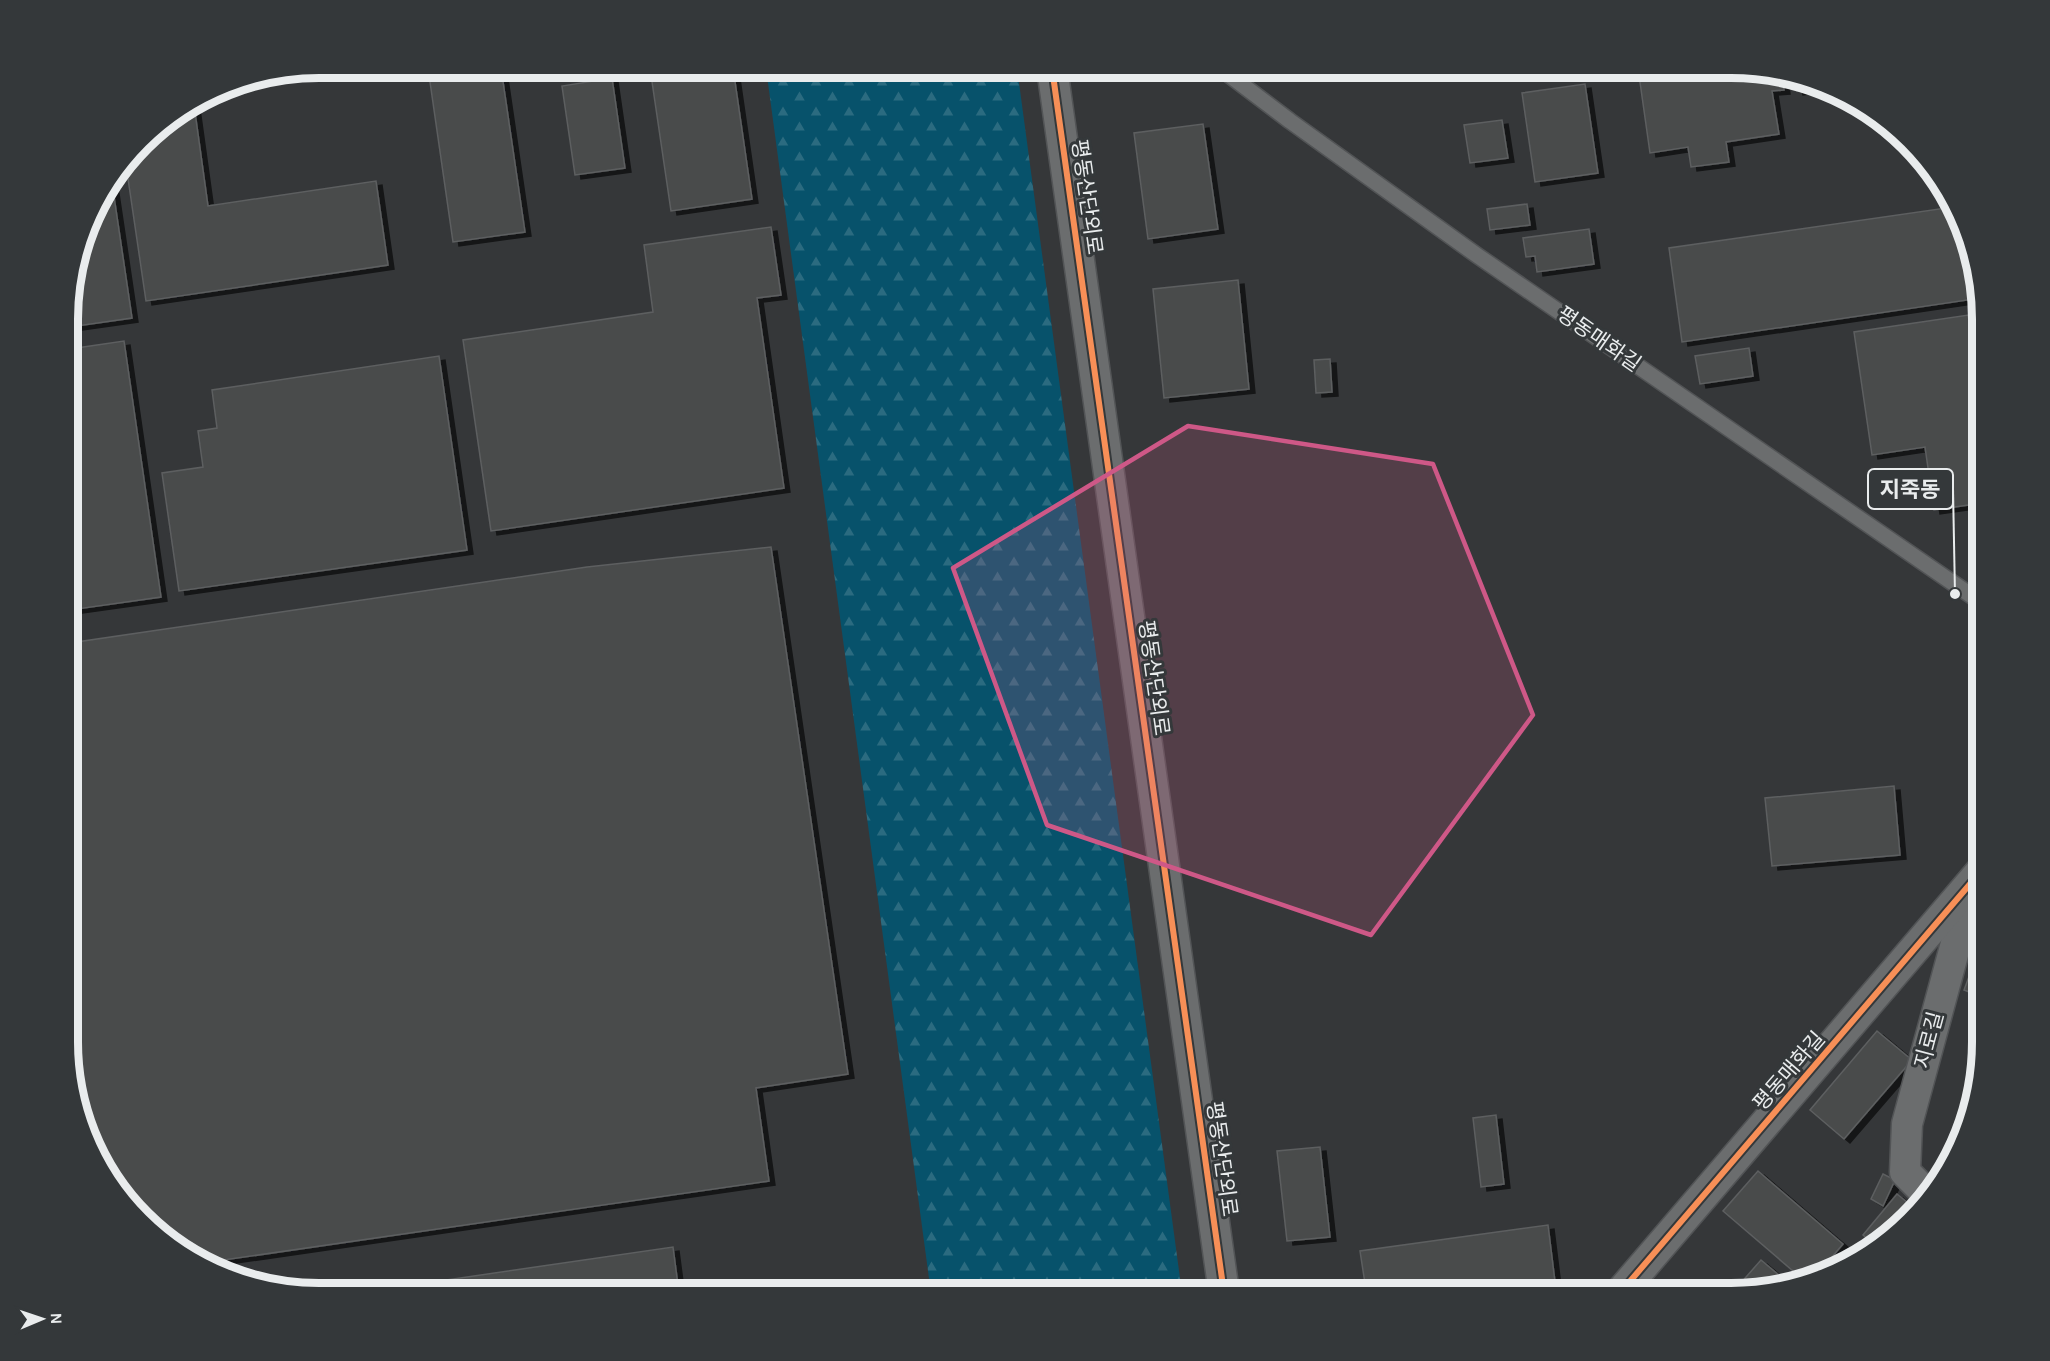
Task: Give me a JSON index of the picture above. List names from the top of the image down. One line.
{"streets":{"street":["평동산단외로","평동매화길","지로길"]},"places":["지죽동"],"north":"right"}
